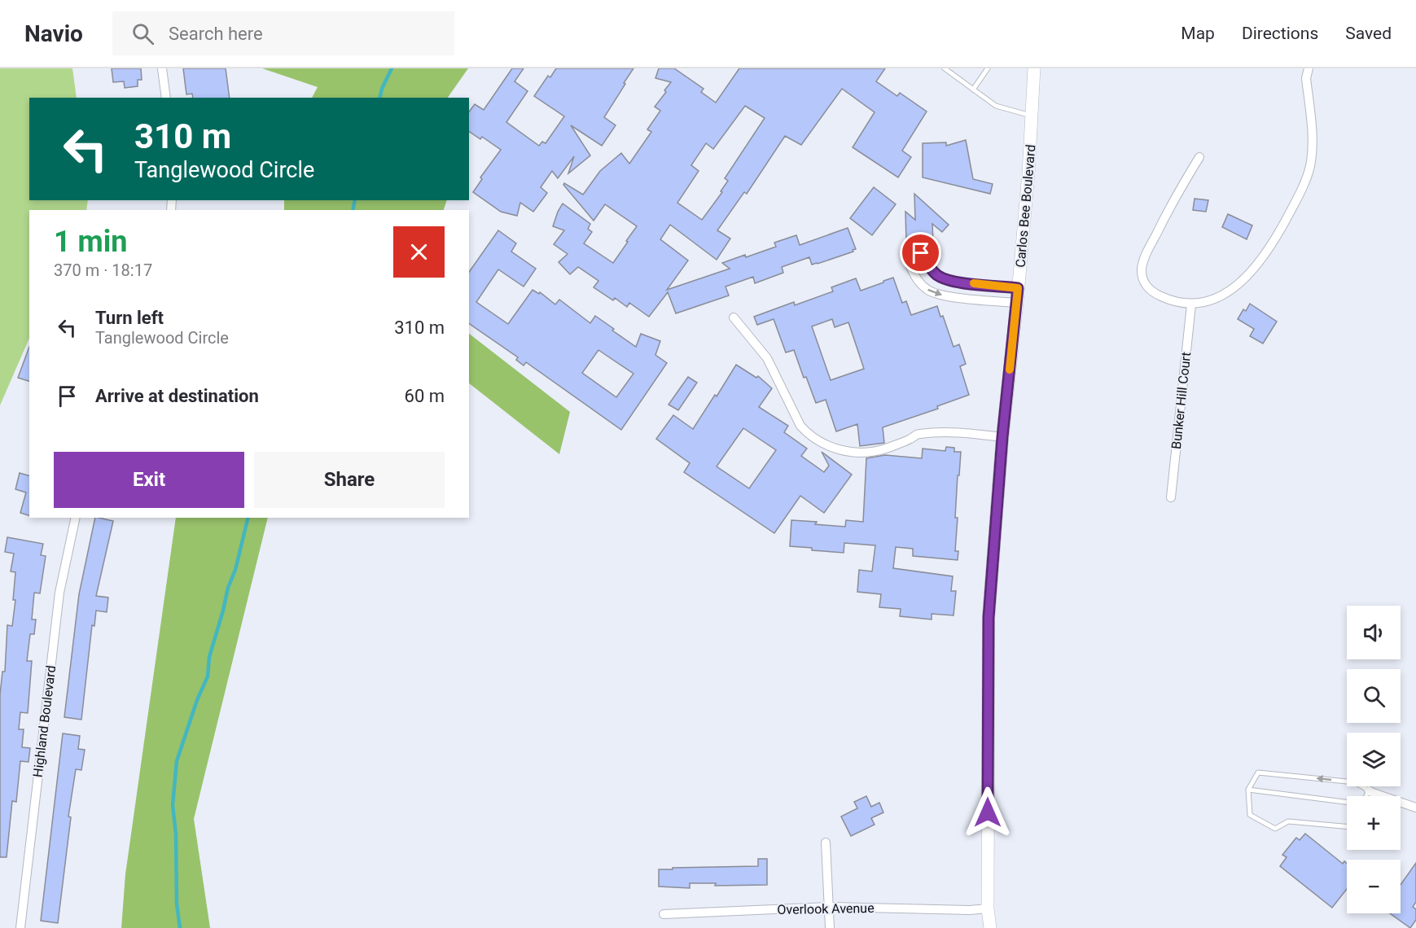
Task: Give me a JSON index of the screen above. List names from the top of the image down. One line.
{"streets":{"main road":["Carlos Bee Boulevard"],"street":["Bunker Hill Court","Highland Boulevard","Overlook Avenue"]},"crossings":[["Carlos Bee Boulevard","Overlook Avenue"]],"page":{"header":"Navio","search":"Search here","nav":["Map","Directions","Saved"],"turn":["310 m","Tanglewood Circle"],"heading":["1 min","370 m · 18:17"],"list":[{"name":"Turn left","note":"Tanglewood Circle","value":"310 m"},{"name":"Arrive at destination","value":"60 m"}],"buttons":["Exit","Share"],"map_buttons":["+","−"]}}
